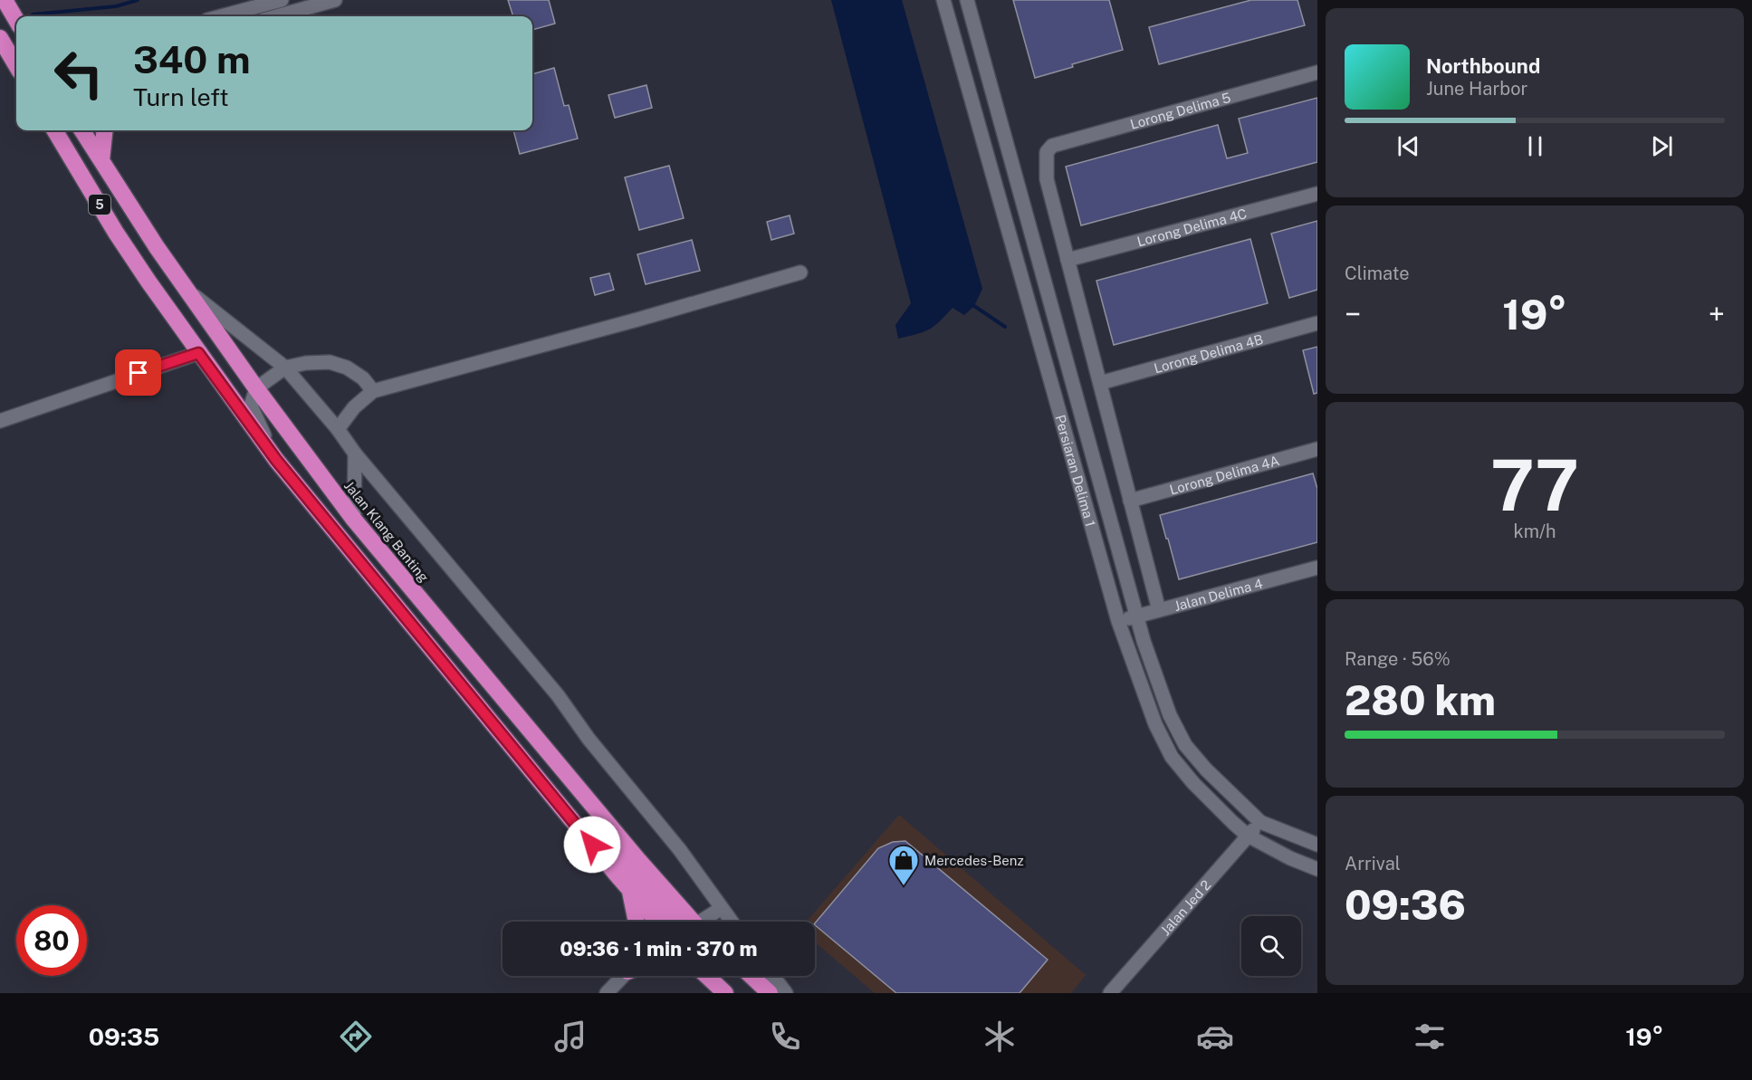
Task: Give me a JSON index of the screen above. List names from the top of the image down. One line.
{"streets":{"highway":["5","Jalan Klang Banting"],"street":["Lorong Delima 5","Lorong Delima 4C","Lorong Delima 4B","Persiaran Delima 1","Lorong Delima 4A","Jalan Delima 4","Jalan Jed 2"]},"crossings":[["Lorong Delima 5","Lorong Delima 4C"],["Persiaran Delima 1","Jalan Delima 4"],["Persiaran Delima 1","Jalan Jed 2"]],"places":{"shop":["Mercedes-Benz"]},"page":{"turn":["340 m","Turn left"],"song":["Northbound","June Harbor"],"tile":["Climate",["77","km/h"],["Range · 56%","280 km"],["Arrival","09:36"]],"heat":["−","19°","+"],"limit":"80","trip":"09:36 · 1 min · 370 m","tabs":["09:35","19°"]}}
